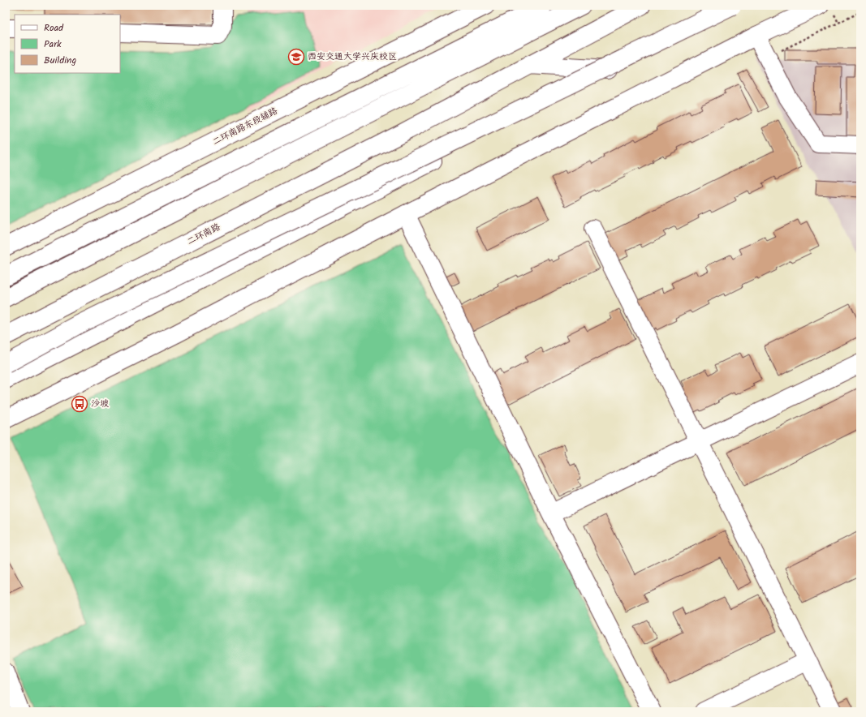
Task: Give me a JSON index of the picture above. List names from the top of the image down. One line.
{"streets":{"main road":["二环南路东段辅路","二环南路"]},"places":{"school or university":["西安交通大学兴庆校区"],"bus stop":["沙坡"]},"legend":["Road","Park","Building"]}
